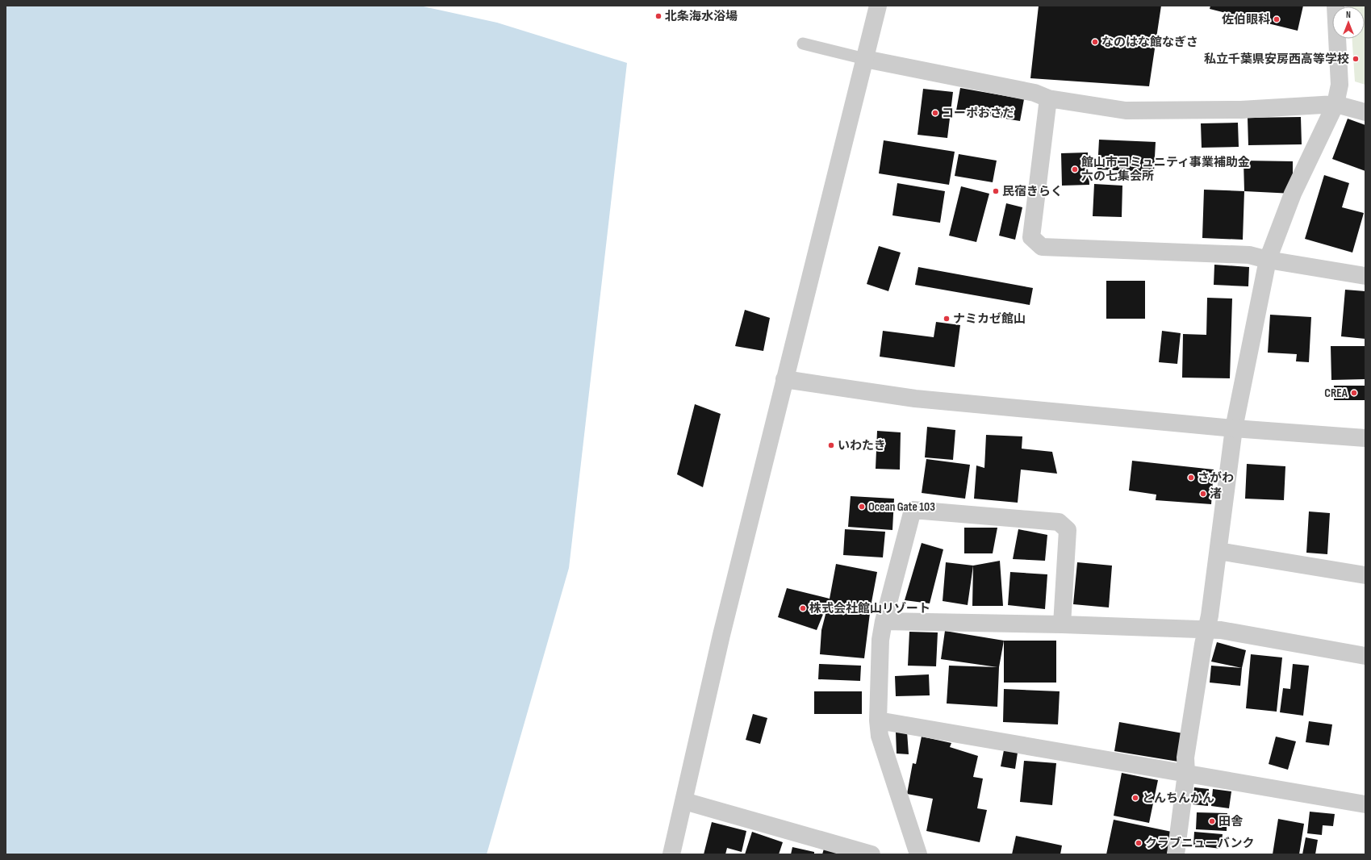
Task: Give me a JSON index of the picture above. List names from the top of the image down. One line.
{"places":["北条海水浴場","佐伯眼科","なのはな館なぎさ","私立千葉県安房西高等学校","コーポおさだ","館山市コミュニティ事業補助金 六の七集会所","民宿きらく","ナミカゼ館山","CREA","いわたき","さがわ","渚","Ocean Gate 103","株式会社館山リゾート","とんちんかん","田舎","クラブニューバンク"],"north":"top"}
